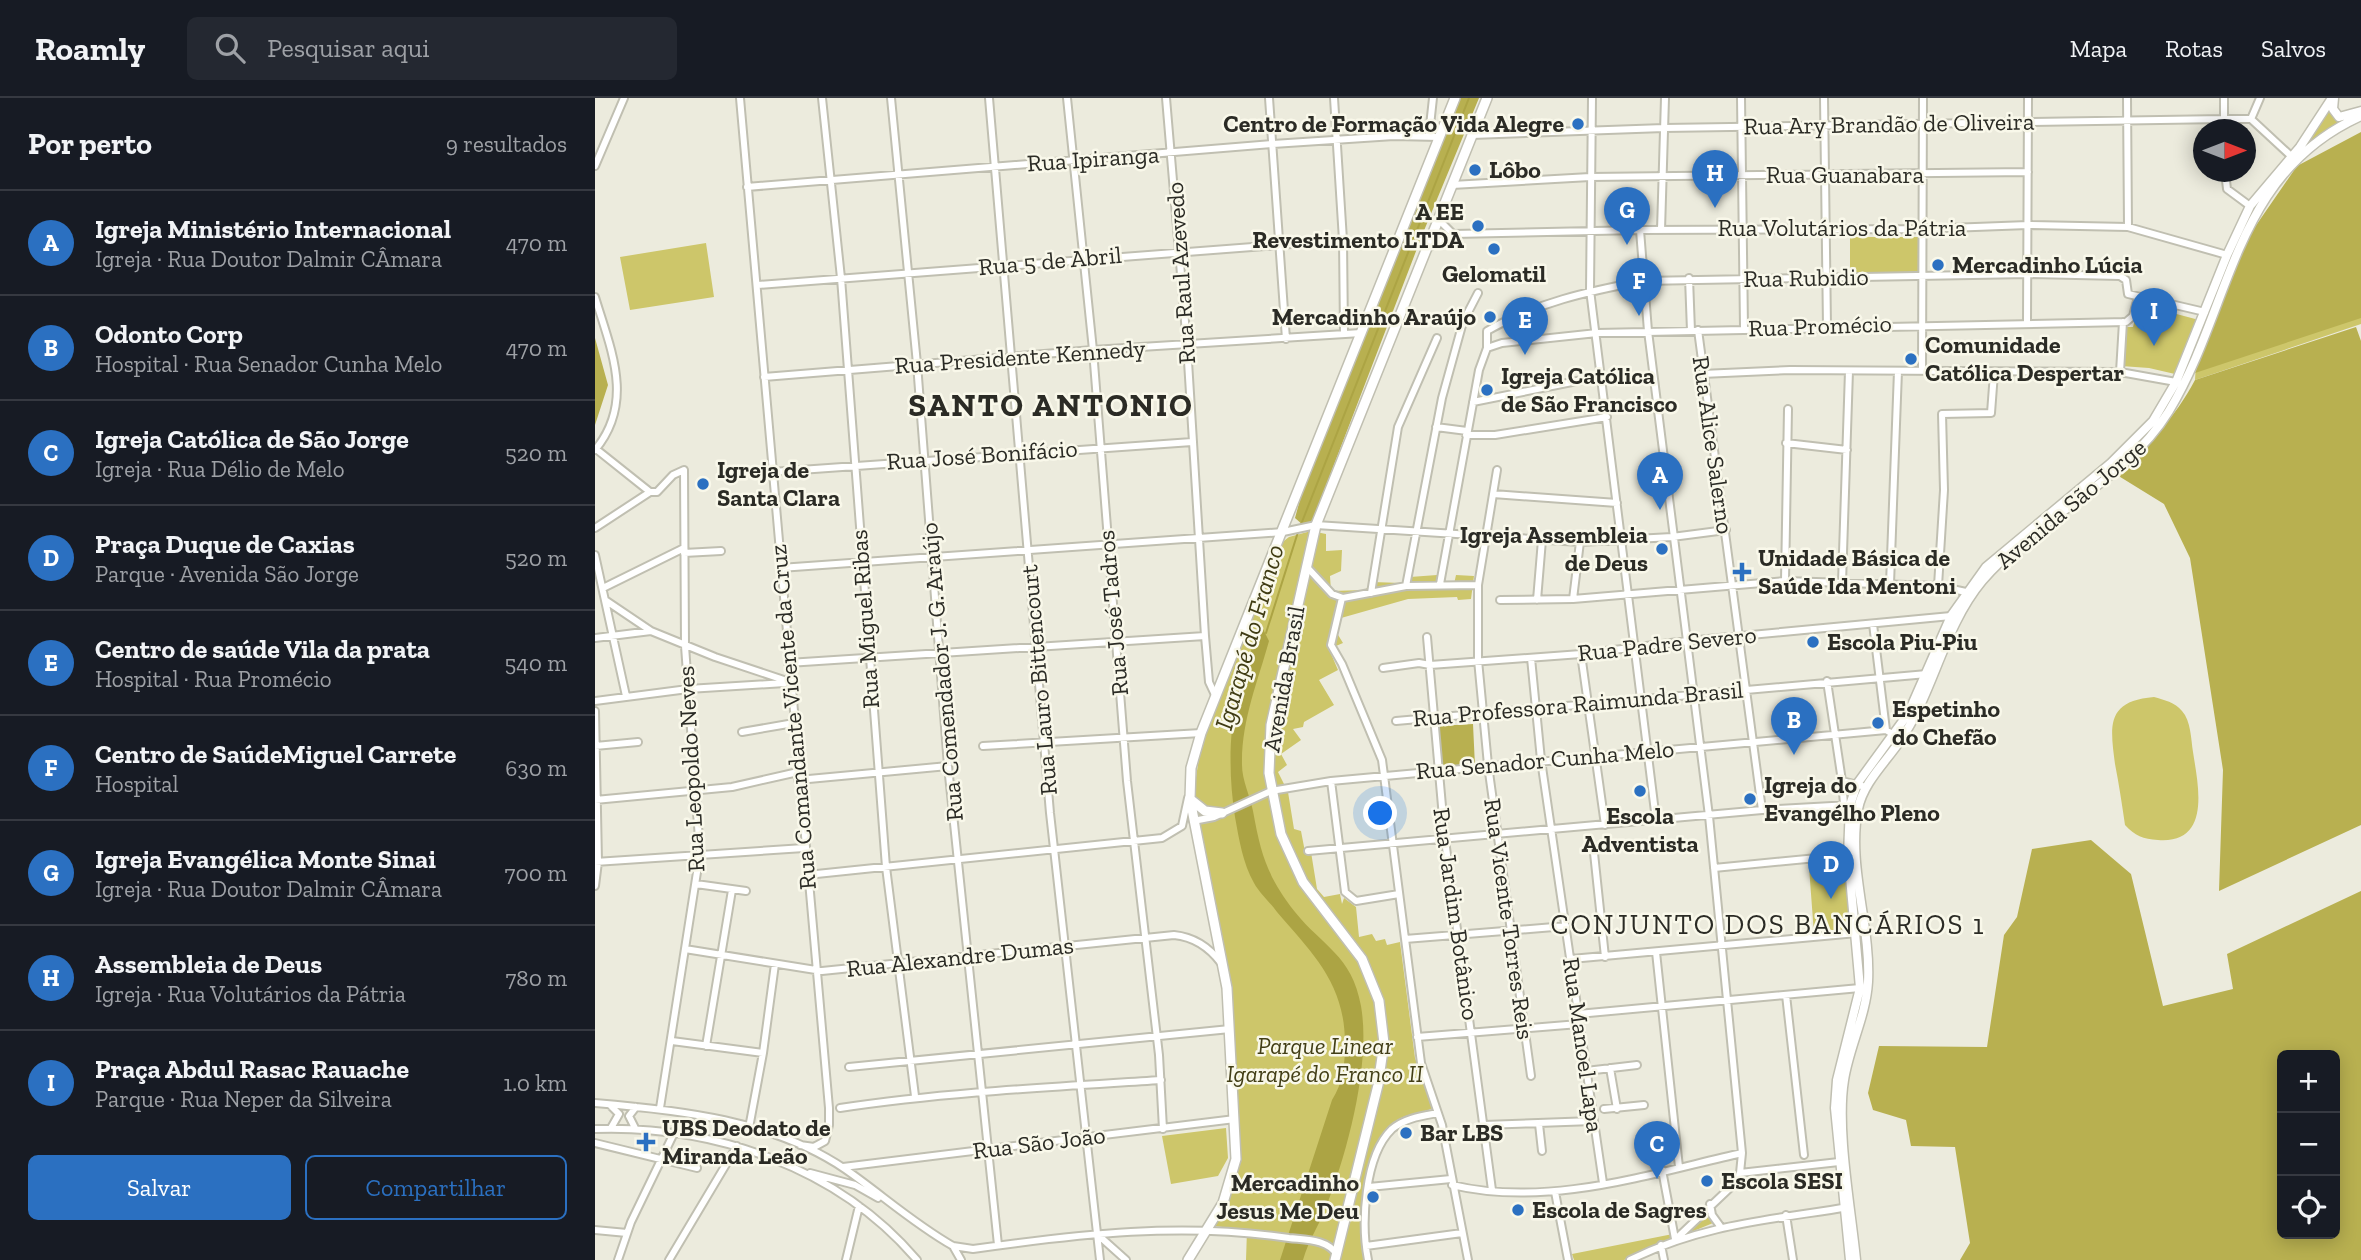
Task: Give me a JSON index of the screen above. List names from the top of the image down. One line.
{"streets":{"highway":["Avenida Brasil"],"main road":["Avenida São Jorge"],"street":["Rua Ary Brandão de Oliveira","Rua Ipiranga","Rua Guanabara","Rua Volutários da Pátria","Rua 5 de Abril","Rua Raul Azevedo","Rua Rubidio","Rua Promécio","Rua Presidente Kennedy","Rua Alice Salerno","Rua José Bonifácio","Rua José Tadros","Rua Miguel Ribas","Rua Padre Severo","Rua Comendador J. G. Araújo","Rua Lauro Bittencourt","Rua Professora Raimunda Brasil","Rua Comandante Vicente da Cruz","Rua Senador Cunha Melo","Rua Leopoldo Neves","Rua Jardim Botânico","Rua Vicente Torres Reis","Rua Alexandre Dumas","Rua Manoel Lapa","Rua São João"]},"crossings":[["Rua Ary Brandão de Oliveira","Avenida Brasil"],["Rua Ipiranga","Rua Raul Azevedo"],["Rua Ipiranga","Rua José Tadros"],["Rua Ipiranga","Rua Miguel Ribas"],["Rua Ipiranga","Rua Comendador J. G. Araújo"],["Rua Ipiranga","Avenida Brasil"],["Rua Ipiranga","Rua Lauro Bittencourt"],["Rua Ipiranga","Rua Comandante Vicente da Cruz"],["Rua Guanabara","Avenida Brasil"],["Rua Volutários da Pátria","Avenida São Jorge"],["Rua Volutários da Pátria","Avenida Brasil"],["Rua 5 de Abril","Rua Raul Azevedo"],["Rua 5 de Abril","Rua José Tadros"],["Rua 5 de Abril","Rua Miguel Ribas"],["Rua 5 de Abril","Rua Comendador J. G. Araújo"],["Rua 5 de Abril","Rua Lauro Bittencourt"],["Rua 5 de Abril","Rua Comandante Vicente da Cruz"],["Rua Raul Azevedo","Rua Presidente Kennedy"],["Rua Raul Azevedo","Rua José Bonifácio"],["Rua Raul Azevedo","Avenida Brasil"],["Rua Rubidio","Rua Promécio"],["Rua Rubidio","Rua Alice Salerno"],["Rua Promécio","Rua Alice Salerno"],["Rua Presidente Kennedy","Rua José Tadros"],["Rua Presidente Kennedy","Rua Miguel Ribas"],["Rua Presidente Kennedy","Rua Comendador J. G. Araújo"],["Rua Presidente Kennedy","Avenida Brasil"],["Rua Presidente Kennedy","Rua Lauro Bittencourt"],["Rua Presidente Kennedy","Rua Comandante Vicente da Cruz"],["Rua Alice Salerno","Rua Padre Severo"],["Rua Alice Salerno","Rua Professora Raimunda Brasil"],["Rua Alice Salerno","Rua Senador Cunha Melo"],["Rua José Bonifácio","Rua José Tadros"],["Rua José Bonifácio","Rua Miguel Ribas"],["Rua José Bonifácio","Rua Comendador J. G. Araújo"],["Rua José Bonifácio","Rua Lauro Bittencourt"],["Rua José Bonifácio","Rua Comandante Vicente da Cruz"],["Avenida São Jorge","Rua Padre Severo"],["Avenida São Jorge","Rua Professora Raimunda Brasil"],["Rua José Tadros","Rua Alexandre Dumas"],["Rua José Tadros","Rua São João"],["Rua Miguel Ribas","Rua Alexandre Dumas"],["Rua Padre Severo","Rua Jardim Botânico"],["Rua Padre Severo","Rua Vicente Torres Reis"],["Rua Padre Severo","Rua Manoel Lapa"],["Rua Comendador J. G. Araújo","Rua Alexandre Dumas"],["Rua Comendador J. G. Araújo","Rua São João"],["Avenida Brasil","Rua Senador Cunha Melo"],["Avenida Brasil","Rua Alexandre Dumas"],["Avenida Brasil","Rua São João"],["Rua Lauro Bittencourt","Rua Alexandre Dumas"],["Rua Lauro Bittencourt","Rua São João"],["Rua Professora Raimunda Brasil","Rua Jardim Botânico"],["Rua Professora Raimunda Brasil","Rua Vicente Torres Reis"],["Rua Professora Raimunda Brasil","Rua Manoel Lapa"],["Rua Comandante Vicente da Cruz","Rua Alexandre Dumas"],["Rua Senador Cunha Melo","Rua Jardim Botânico"],["Rua Senador Cunha Melo","Rua Vicente Torres Reis"],["Rua Senador Cunha Melo","Rua Manoel Lapa"],["Rua Leopoldo Neves","Rua Alexandre Dumas"]],"districts":["SANTO ANTONIO","CONJUNTO DOS BANCÁRIOS 1"],"water":["Igarapé do Franco"],"parks":["Parque Linear Igarapé do Franco II"],"places":{"other":["Centro de Formação Vida Alegre","Lôbo","A EE Revestimento LTDA","Gelomatil","Mercadinho Lúcia","Mercadinho Araújo","Comunidade Católica Despertar","Igreja Católica de São Francisco","Igreja de Santa Clara","Igreja Assembleia de Deus","Escola Piu-Piu","Espetinho do Chefão","Escola Adventista","Igreja do Evangélho Pleno","Bar LBS","Escola SESI","Mercadinho Jesus Me Deu","Escola de Sagres"],"health":["Unidade Básica de Saúde Ida Mentoni","UBS Deodato de Miranda Leão"]},"north":"right","page":{"header":"Roamly","search":"Pesquisar aqui","nav":["Mapa","Rotas","Salvos"],"heading":["Por perto","9 resultados"],"pins":["H","G","F","I","E","A","B","D","C"],"list":[{"mark":"A","name":"Igreja Ministério Internacional","note":"Igreja · Rua Doutor Dalmir CÂmara","value":"470 m"},{"mark":"B","name":"Odonto Corp","note":"Hospital · Rua Senador Cunha Melo","value":"470 m"},{"mark":"C","name":"Igreja Católica de São Jorge","note":"Igreja · Rua Délio de Melo","value":"520 m"},{"mark":"D","name":"Praça Duque de Caxias","note":"Parque · Avenida São Jorge","value":"520 m"},{"mark":"E","name":"Centro de saúde Vila da prata","note":"Hospital · Rua Promécio","value":"540 m"},{"mark":"F","name":"Centro de SaúdeMiguel Carrete","note":"Hospital","value":"630 m"},{"mark":"G","name":"Igreja Evangélica Monte Sinai","note":"Igreja · Rua Doutor Dalmir CÂmara","value":"700 m"},{"mark":"H","name":"Assembleia de Deus","note":"Igreja · Rua Volutários da Pátria","value":"780 m"},{"mark":"I","name":"Praça Abdul Rasac Rauache","note":"Parque · Rua Neper da Silveira","value":"1.0 km"}],"map_buttons":["+","−"],"buttons":["Salvar","Compartilhar"]}}
